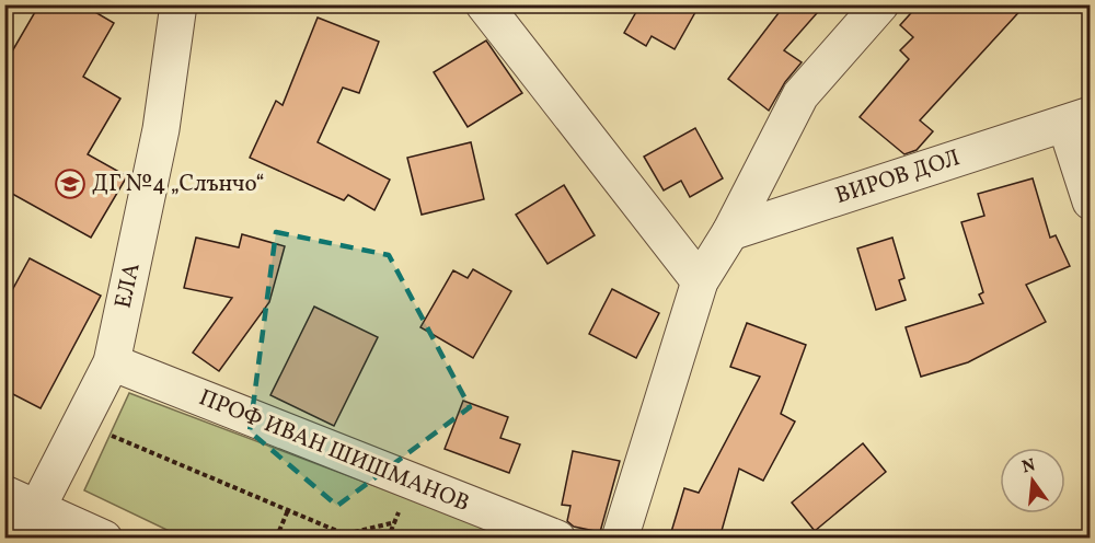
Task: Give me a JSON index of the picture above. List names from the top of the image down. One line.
{"streets":{"street":["ВИРОВ ДОЛ","ЕЛА","ПРОФ ИВАН ШИШМАНОВ"]},"crossings":[["ЕЛА","ПРОФ ИВАН ШИШМАНОВ"]],"places":{"school or university":["ДГ №4 „Слънчо“"]},"north":"top"}
